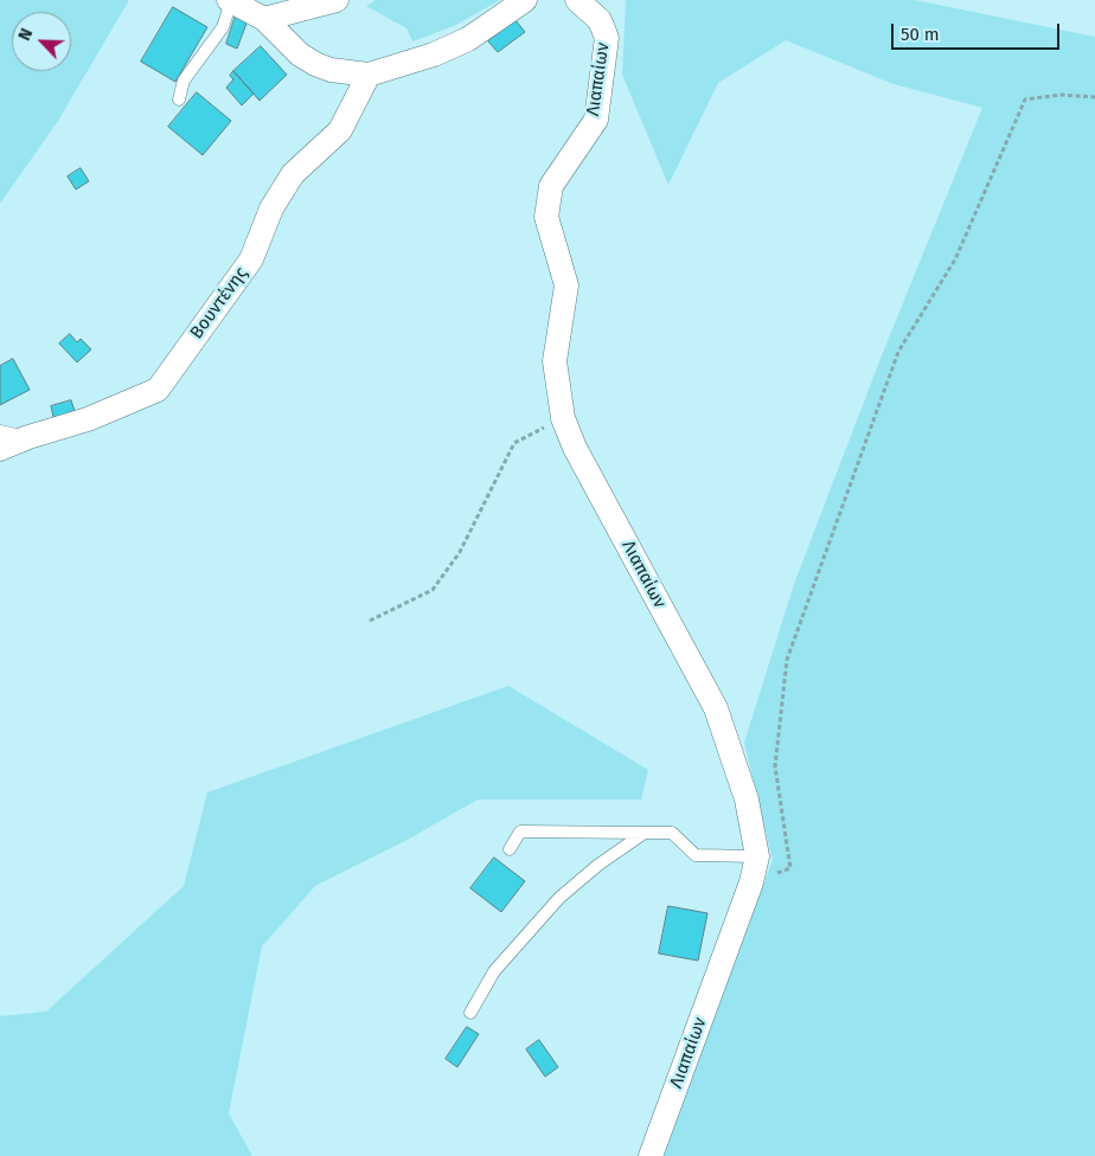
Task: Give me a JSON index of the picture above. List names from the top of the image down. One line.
{"streets":{"street":["Λιαπαίων","Βουντένης"]},"scale_bar":"50 m","north":"top left"}
